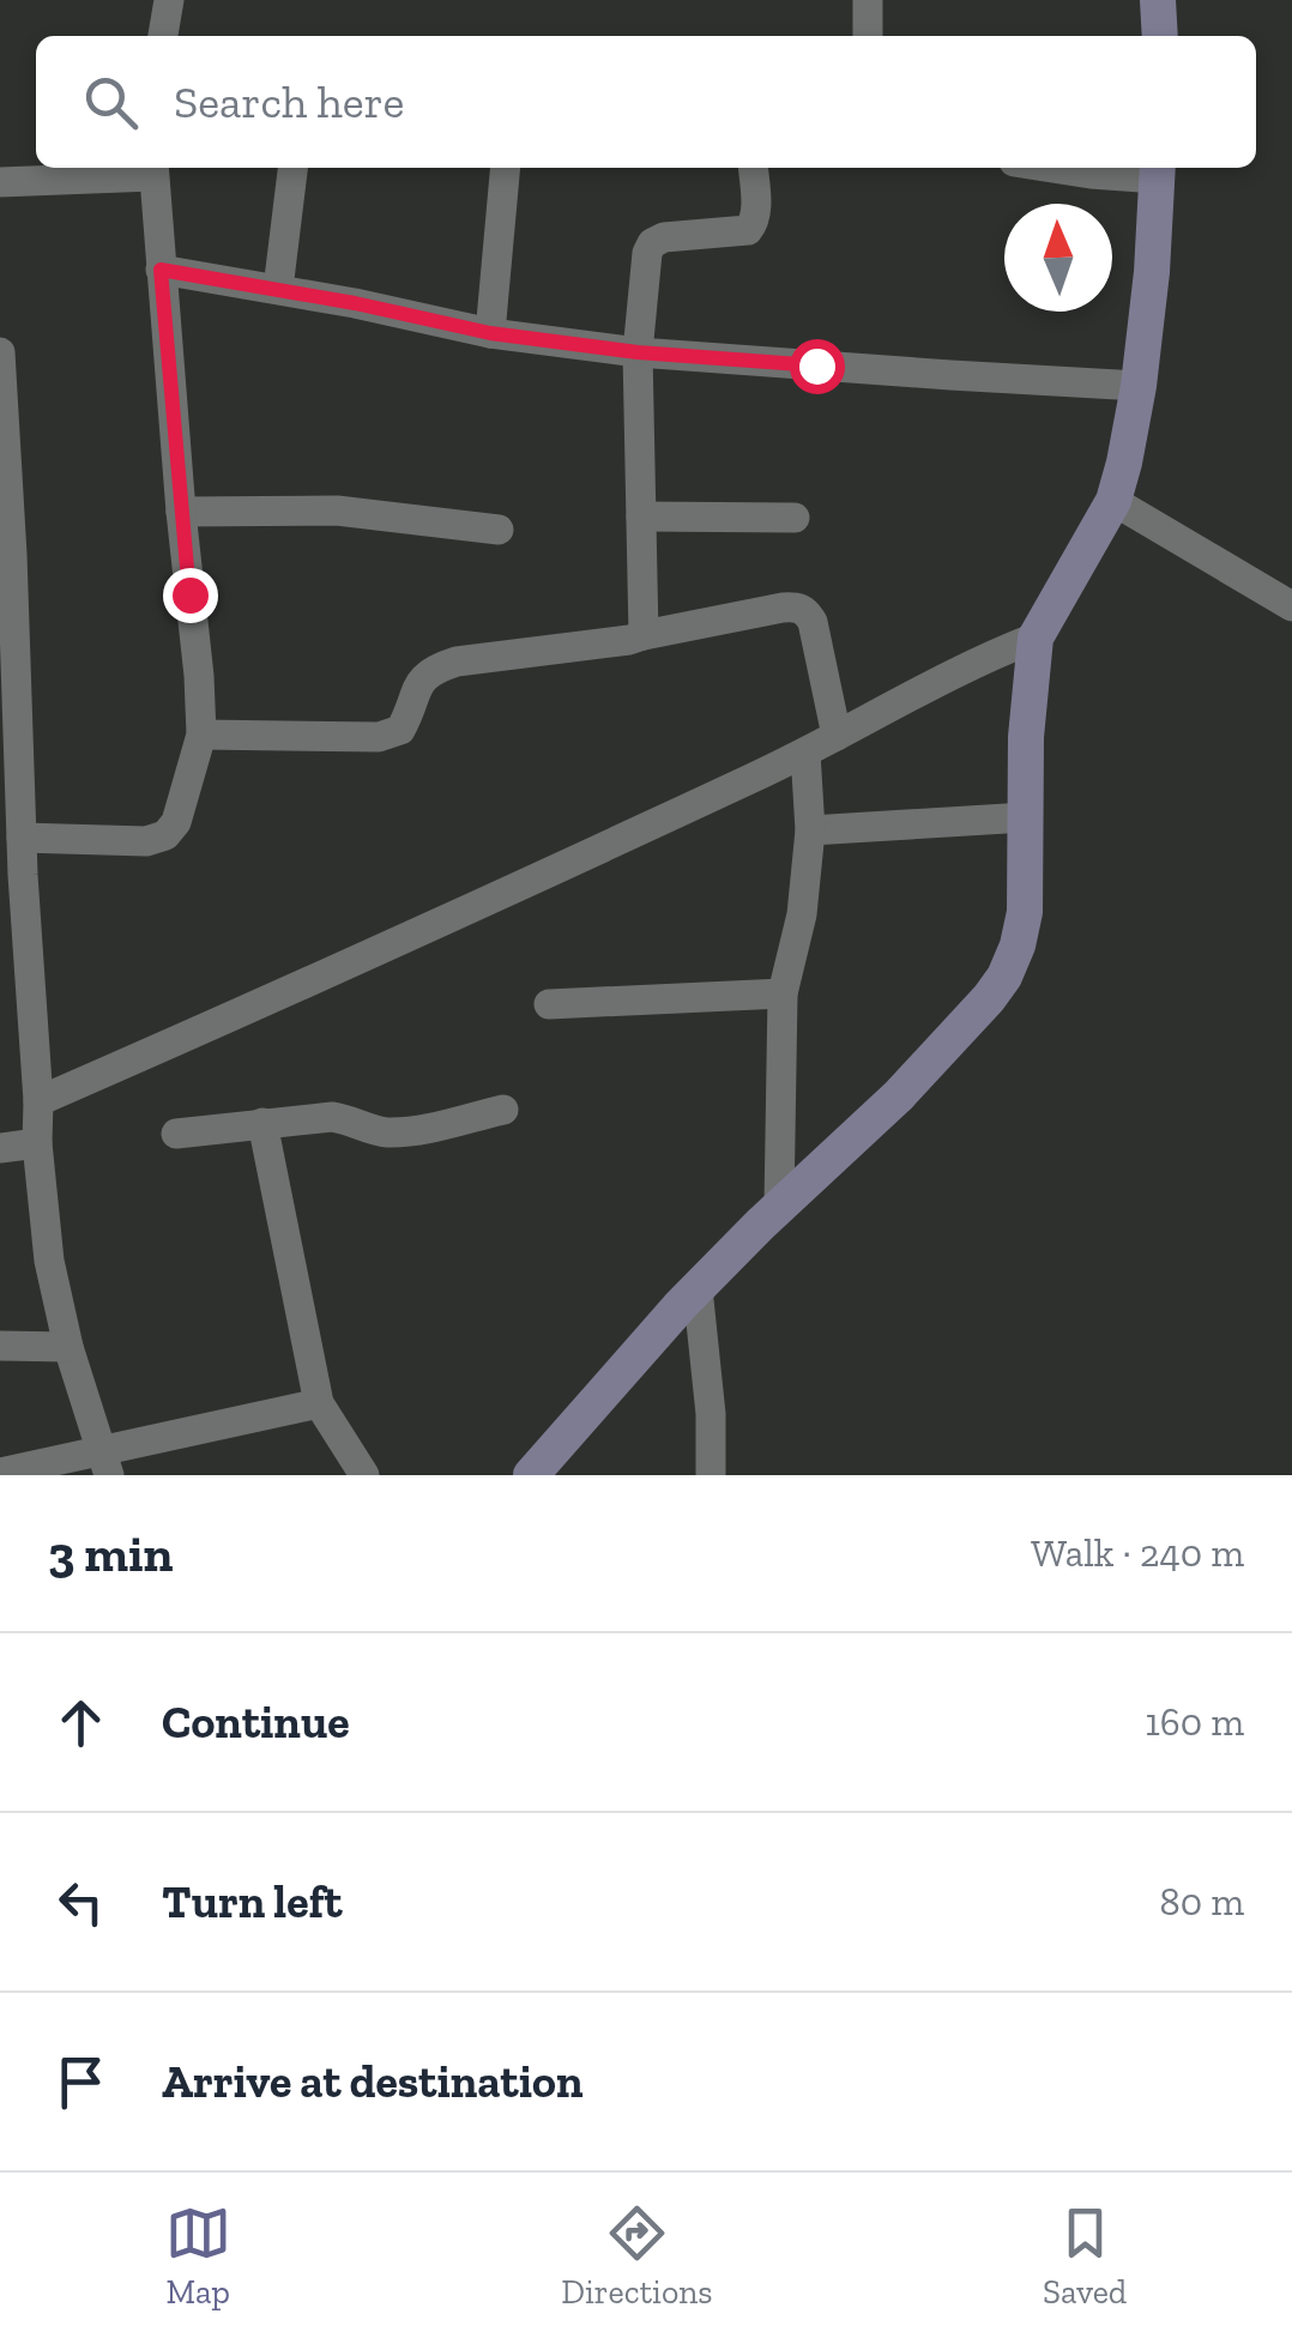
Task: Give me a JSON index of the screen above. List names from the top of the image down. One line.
{"north":"top","page":{"search":"Search here","heading":["3 min","Walk · 240 m"],"list":[["Continue","160 m"],["Turn left","80 m"],"Arrive at destination"],"nav":["Map","Directions","Saved"]}}
